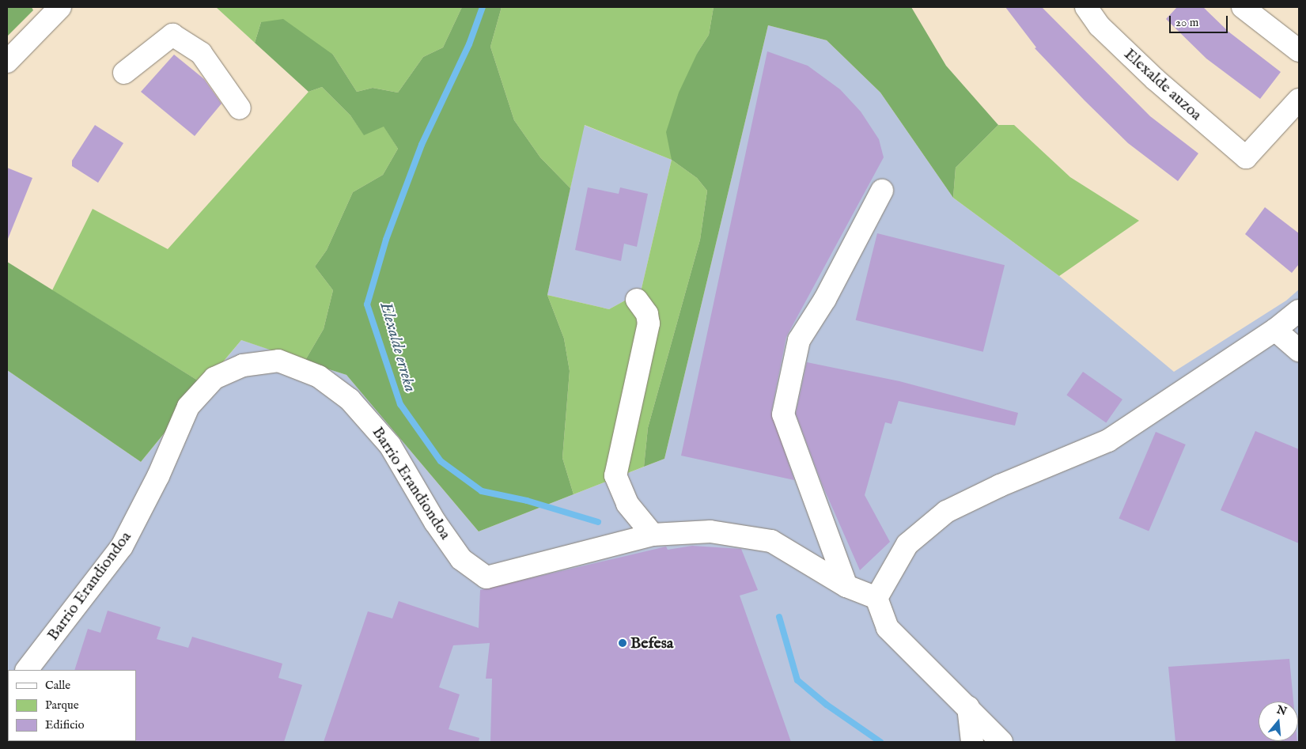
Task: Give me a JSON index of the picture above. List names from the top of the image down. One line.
{"streets":{"street":["Elexalde auzoa","Barrio Erandiondoa"]},"water":["Elexalde erreka"],"places":["Befesa"],"legend":["Calle","Parque","Edificio"],"scale_bar":"20 m","north":"top"}
